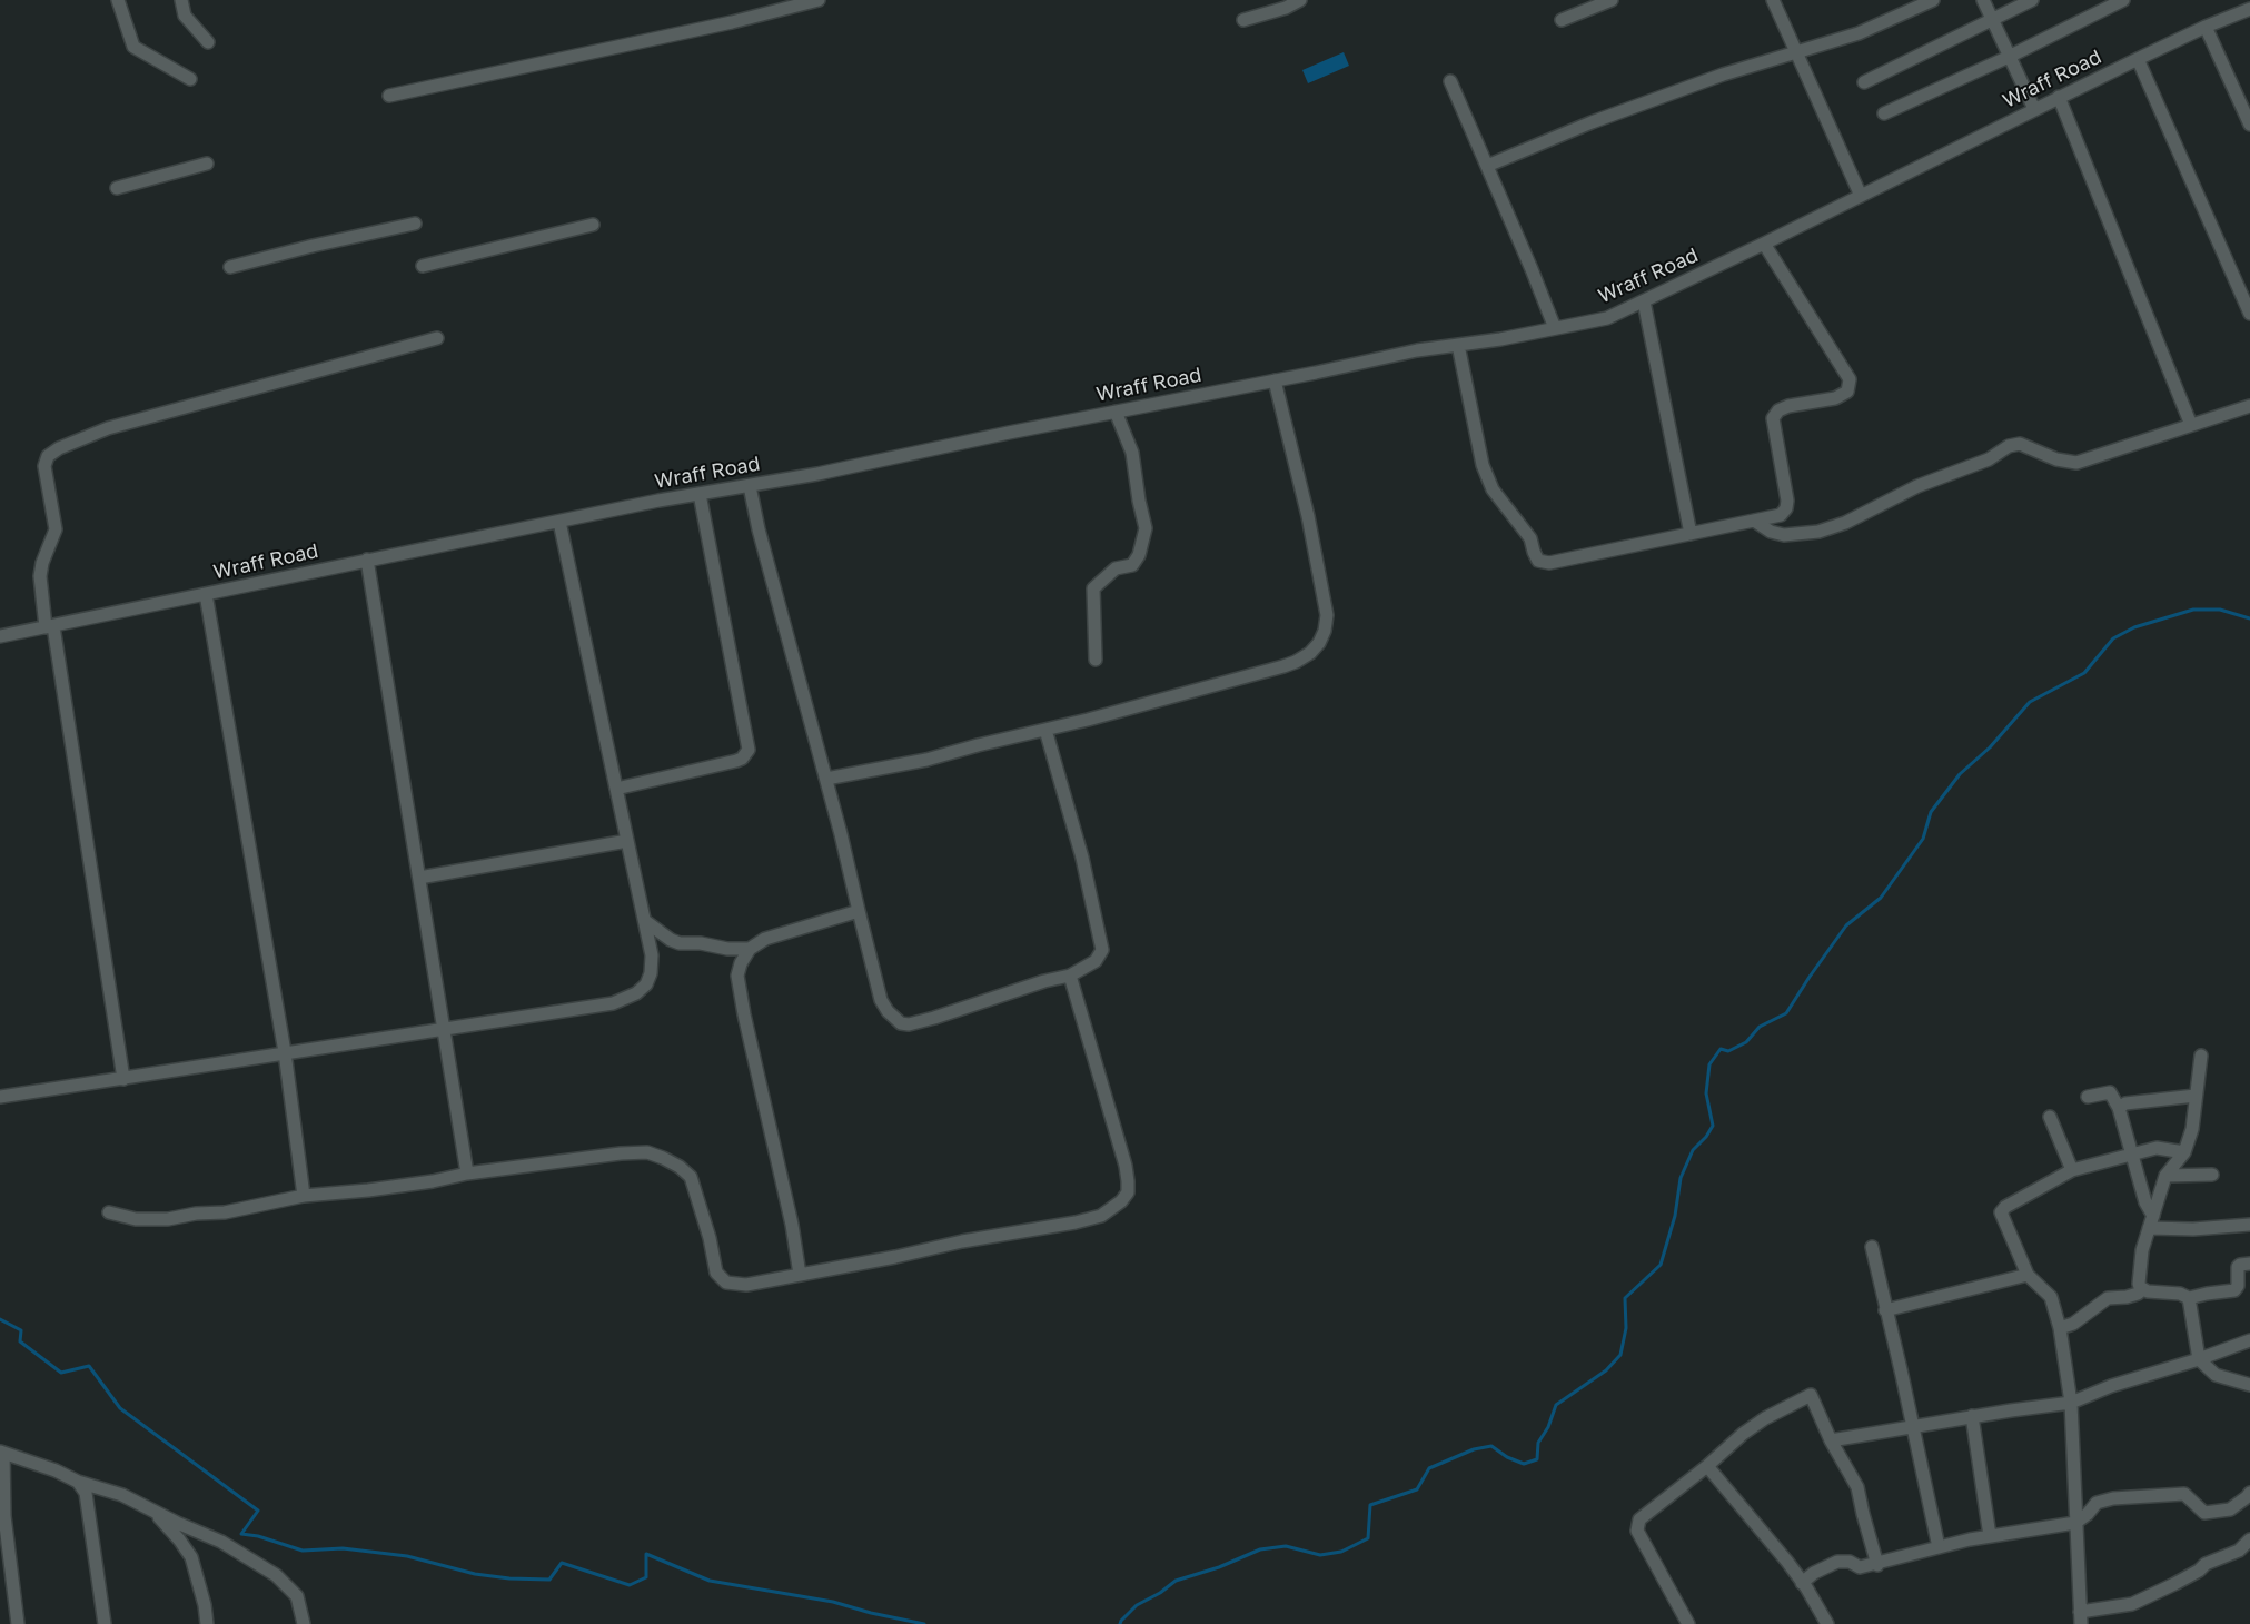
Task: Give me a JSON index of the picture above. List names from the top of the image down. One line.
{"streets":{"street":["Wraff Road"]}}
